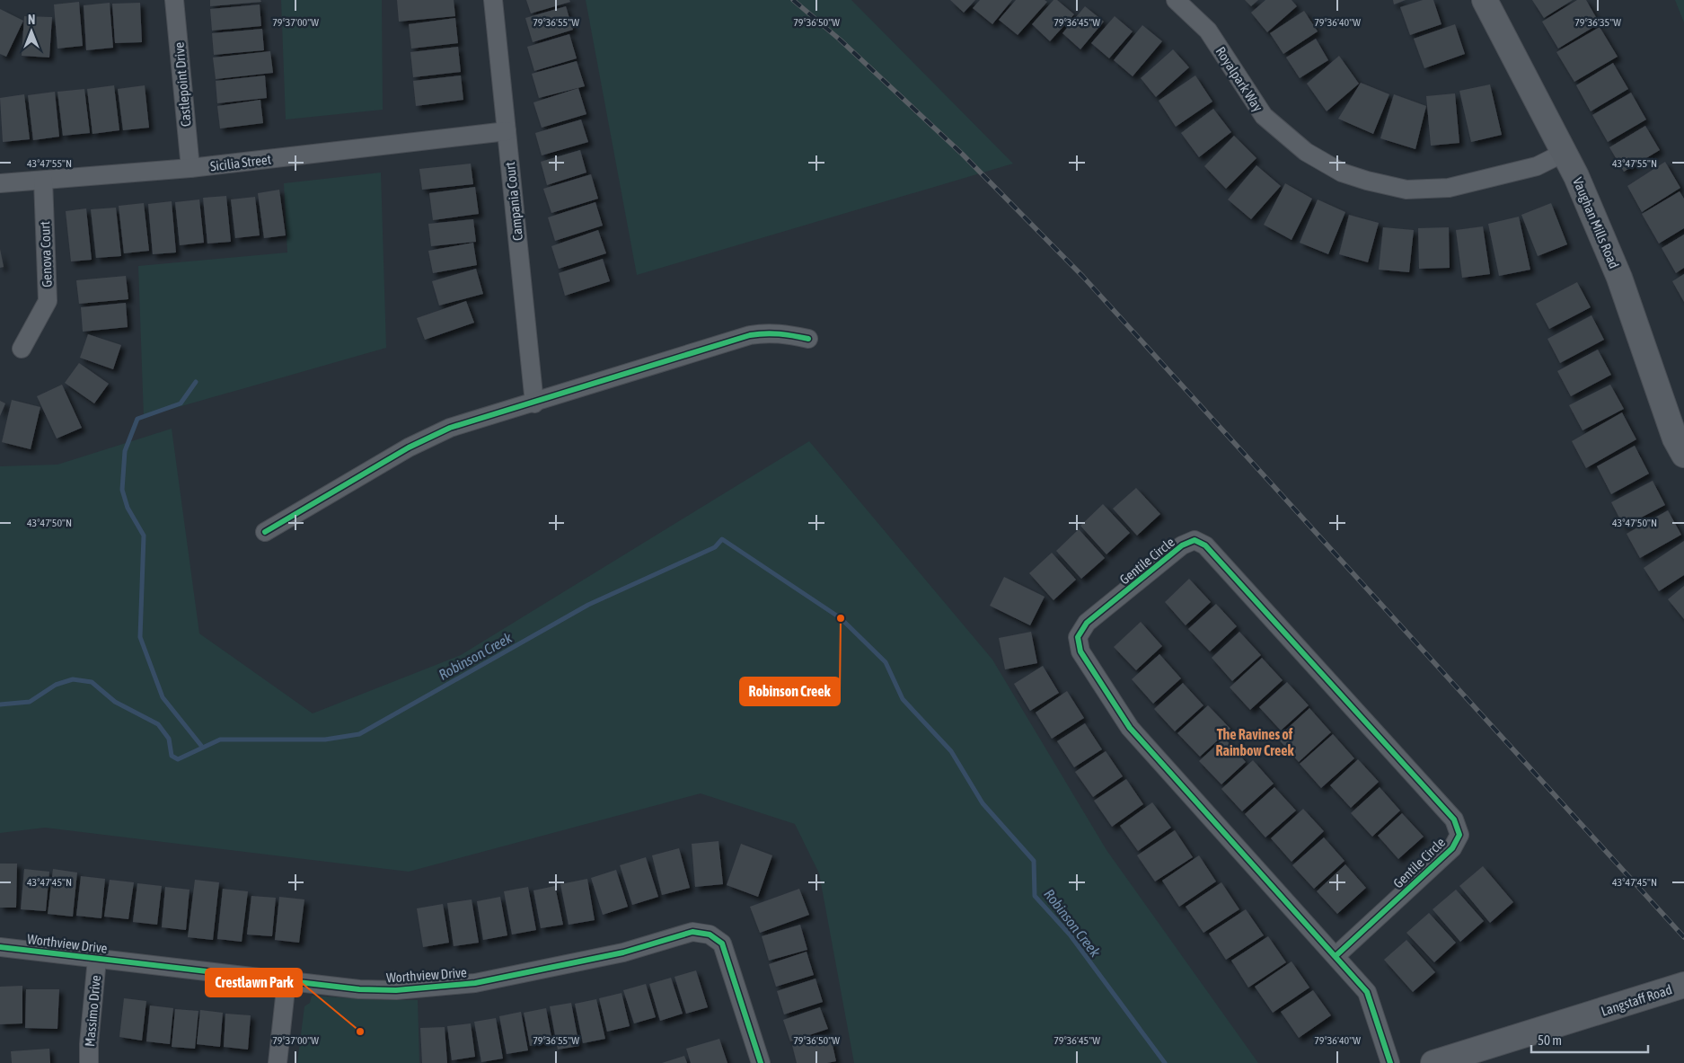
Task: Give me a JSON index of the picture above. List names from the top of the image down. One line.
{"streets":{"street":["Royalpark Way","Castlepoint Drive","Sicilia Street","Campania Court","Vaughan Mills Road","Genova Court","Gentile Circle","Worthview Drive","Langstaff Road","Massimo Drive"]},"crossings":[["Royalpark Way","Vaughan Mills Road"],["Castlepoint Drive","Sicilia Street"],["Sicilia Street","Campania Court"],["Sicilia Street","Genova Court"],["Worthview Drive","Massimo Drive"]],"districts":["The Ravines of Rainbow Creek"],"water":["Robinson Creek"],"places":["Robinson Creek","Crestlawn Park"],"scale_bar":"50 m","north":"top","coordinates":["79°37'00\"W","79°36'55\"W","79°36'50\"W","79°36'45\"W","79°36'40\"W","79°36'35\"W","43°47'55\"N","43°47'50\"N","43°47'45\"N"]}
